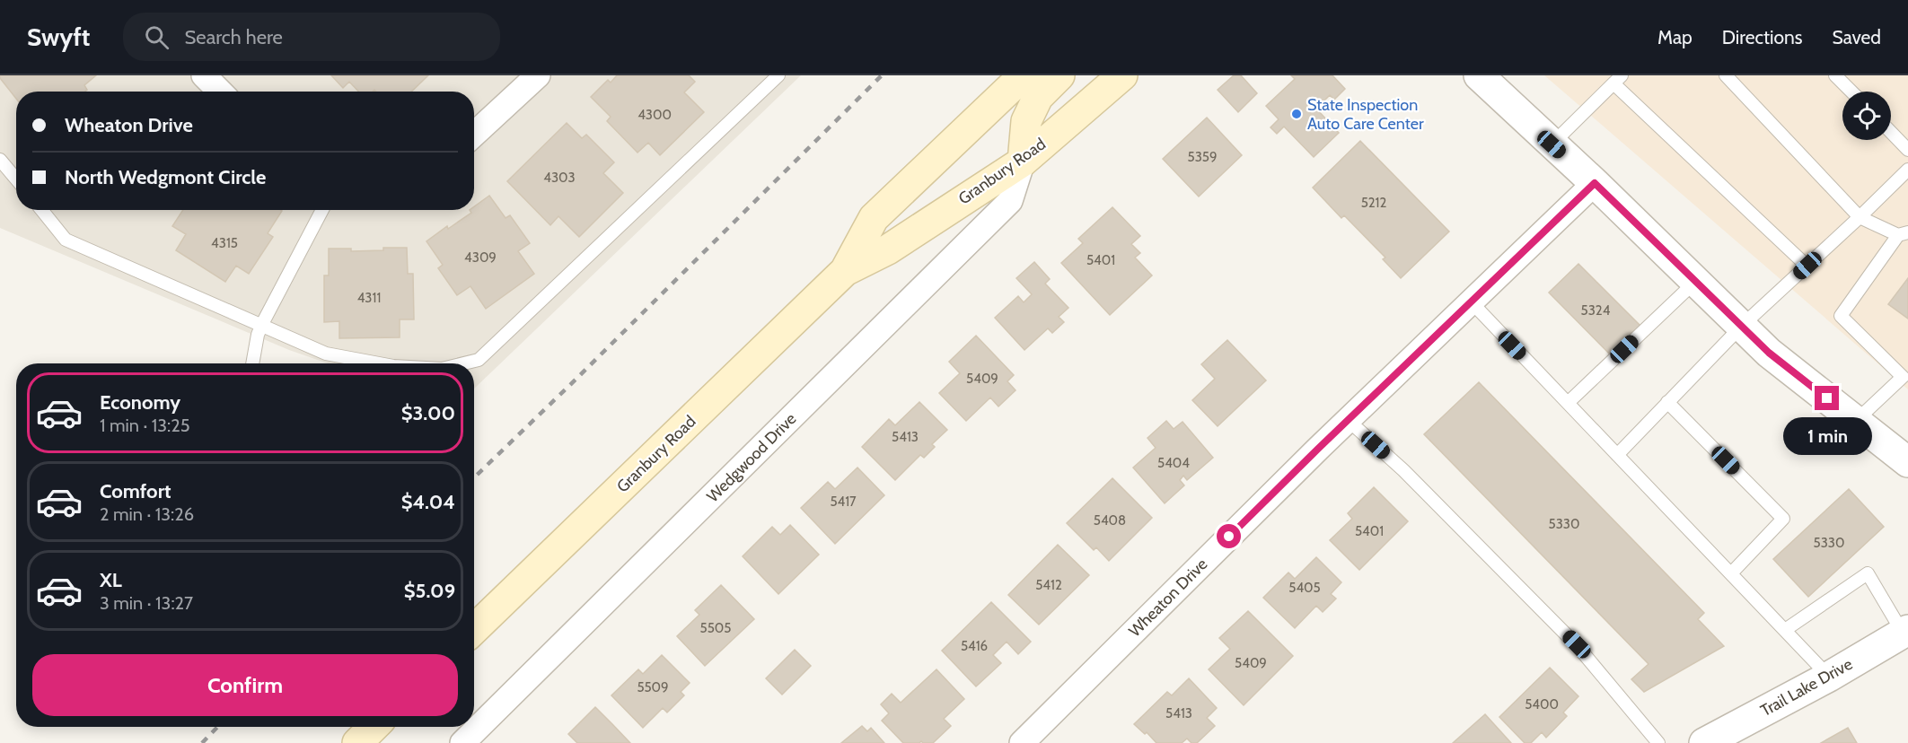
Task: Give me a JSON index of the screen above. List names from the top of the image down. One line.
{"streets":{"main road":["Granbury Road"],"street":["Wedgwood Drive","Wheaton Drive","Trail Lake Drive"]},"crossings":[["Granbury Road","Wedgwood Drive"]],"places":["State Inspection Auto Care Center"],"house_numbers":["4300","5359","4303","5212","4315","4309","5401","4311","5324","5409","5413","5404","5417","5408","5330","5401","5330","5412","5405","5505","5416","5409","5509","5400","5413"],"page":{"header":"Swyft","search":"Search here","nav":["Map","Directions","Saved"],"banner":["Wheaton Drive","North Wedgmont Circle"],"list":[{"name":"Economy","note":"1 min · 13:25","value":"$3.00"},{"name":"Comfort","note":"2 min · 13:26","value":"$4.04"},{"name":"XL","note":"3 min · 13:27","value":"$5.09"}],"bubble":"1 min","buttons":"Confirm"}}
